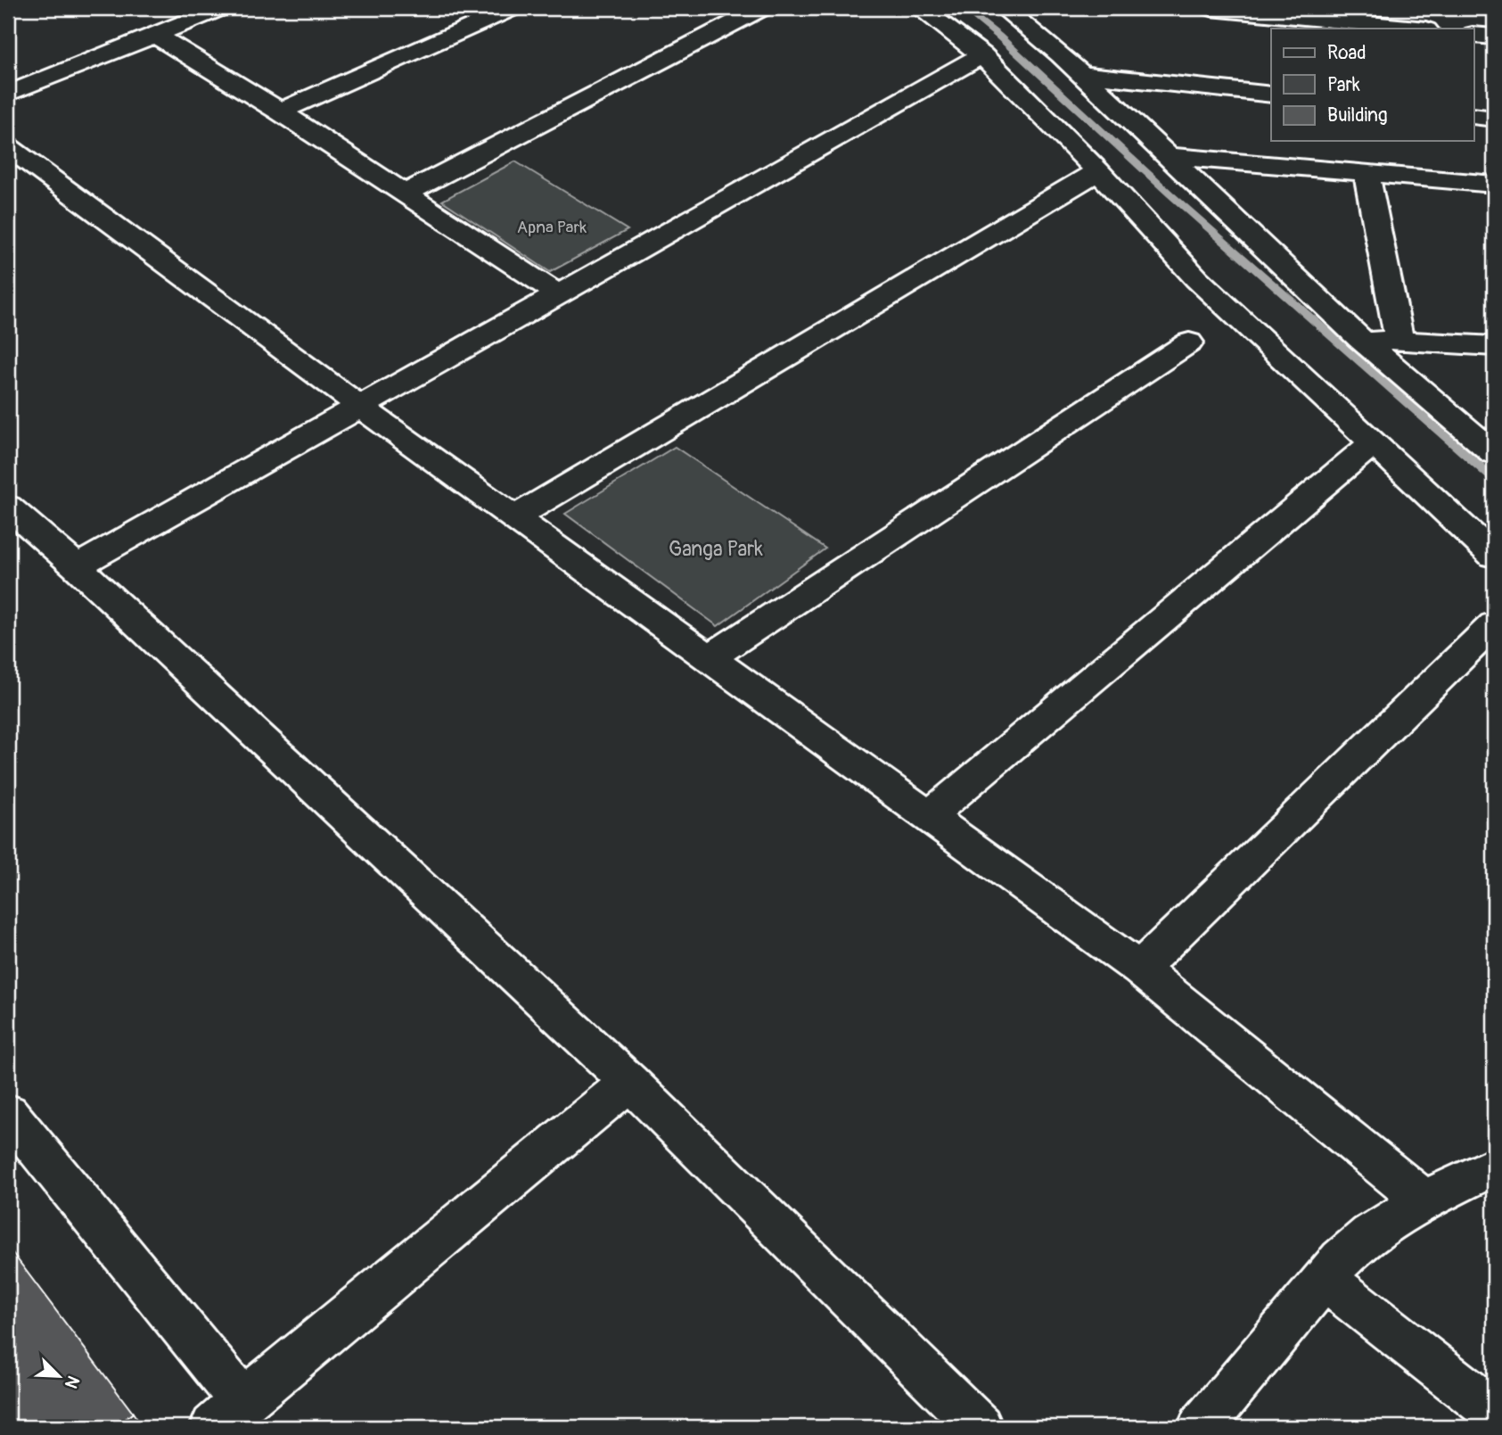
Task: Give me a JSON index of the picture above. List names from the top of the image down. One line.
{"parks":["Apna Park","Ganga Park"],"legend":["Road","Park","Building"],"north":"bottom right"}
